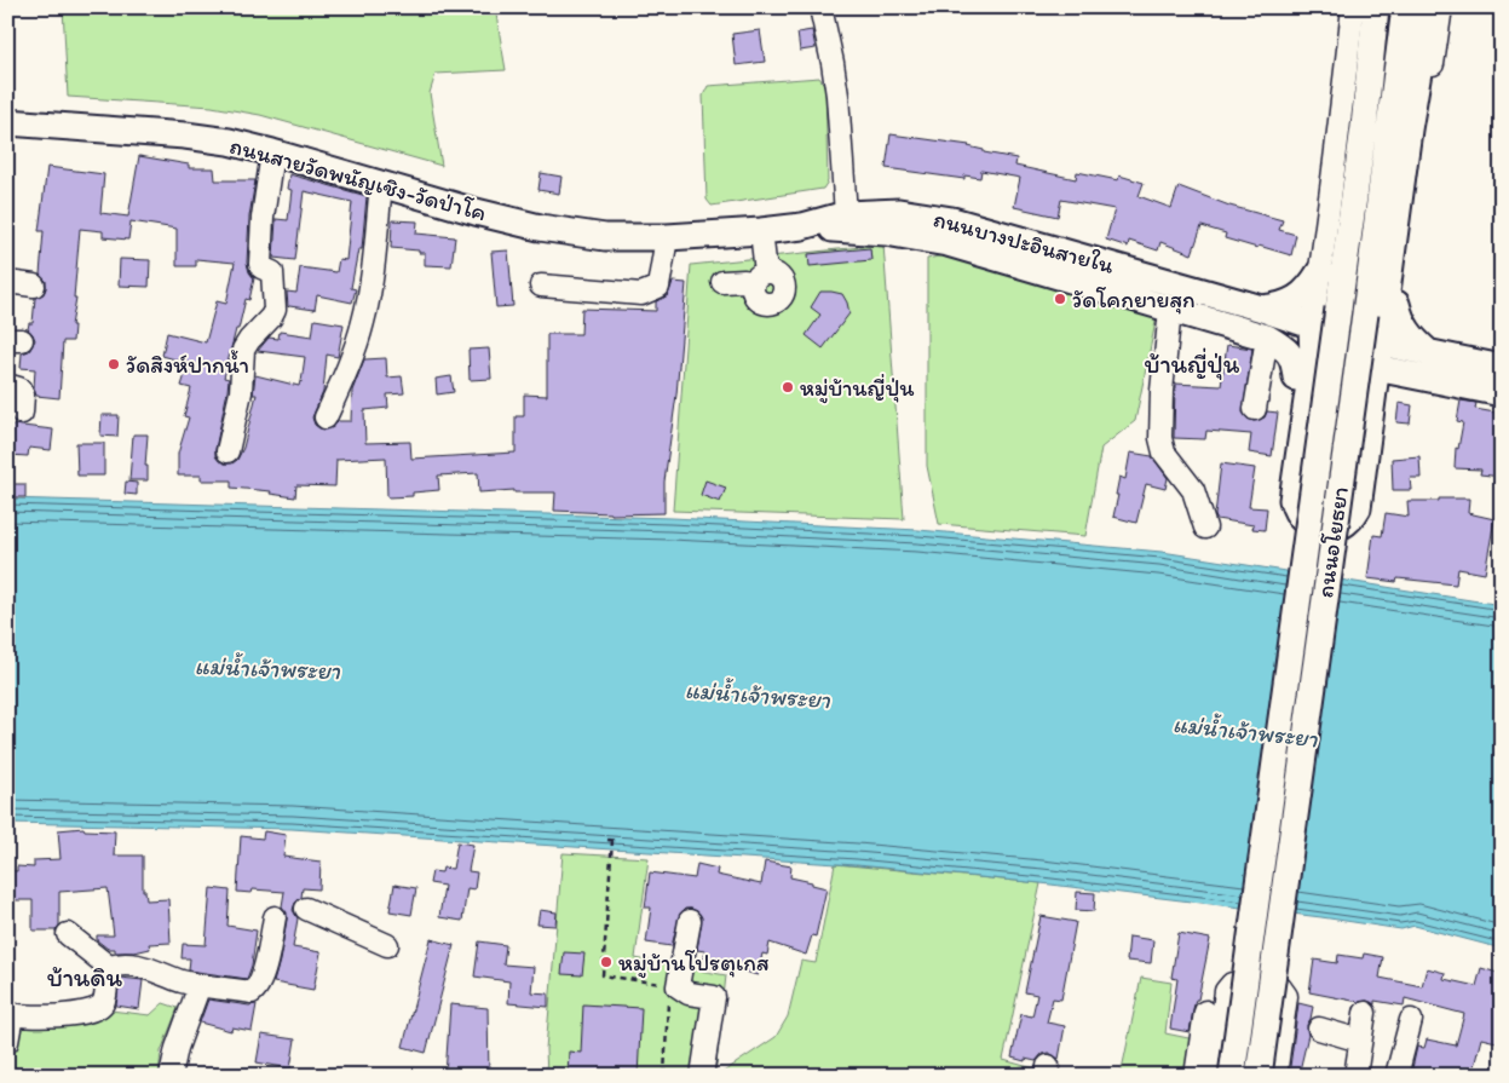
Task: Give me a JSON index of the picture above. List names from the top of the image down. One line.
{"streets":{"main road":["ถนนสายวัดพนัญเชิง-วัดป่าโค","ถนนบางปะอินสายใน","ถนนอโยธยา"]},"crossings":[["ถนนสายวัดพนัญเชิง-วัดป่าโค","ถนนบางปะอินสายใน"],["ถนนบางปะอินสายใน","ถนนอโยธยา"]],"districts":["บ้านญี่ปุ่น","บ้านดิน"],"water":["แม่น้ำเจ้าพระยา"],"places":["วัดโคกยายสุก","วัดสิงห์ปากน้ำ","หมู่บ้านญี่ปุ่น","หมู่บ้านโปรตุเกส"]}
